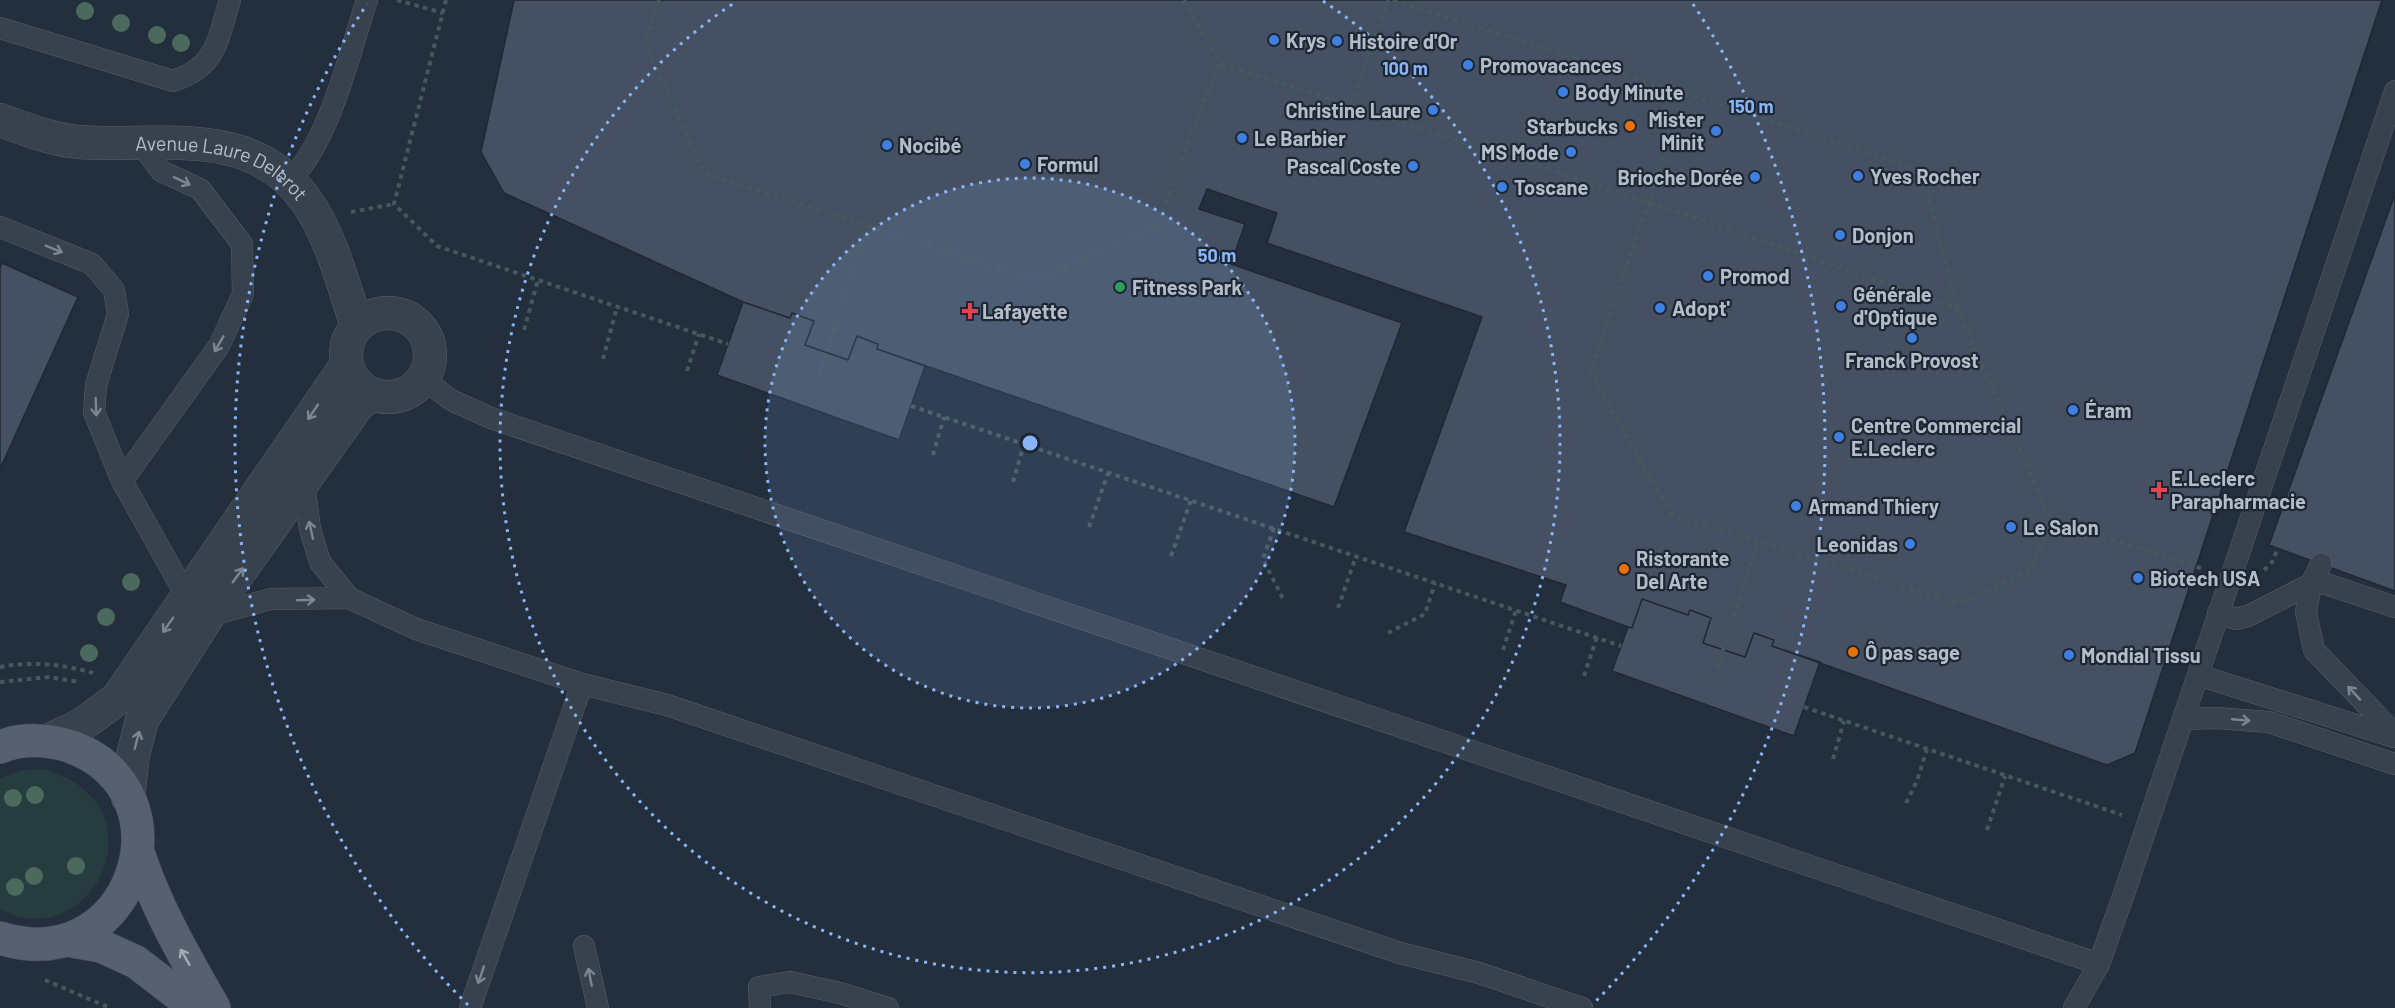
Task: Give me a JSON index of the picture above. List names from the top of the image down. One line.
{"streets":{"street":["Avenue Laure Delerot"]},"places":{"other":["Krys","Histoire d'Or","Promovacances","Body Minute","Christine Laure","Starbucks","Mister Minit","Le Barbier","Nocibé","MS Mode","Formul","Pascal Coste","Yves Rocher","Brioche Dorée","Toscane","Donjon","Promod","Fitness Park","Générale d'Optique","Adopt'","Franck Provost","Éram","Centre Commercial E.Leclerc","Armand Thiery","Le Salon","Leonidas","Ristorante Del Arte","Biotech USA","Ô pas sage","Mondial Tissu"],"health":["Lafayette","E.Leclerc Parapharmacie"]},"rings":["100 m","150 m","50 m"]}
